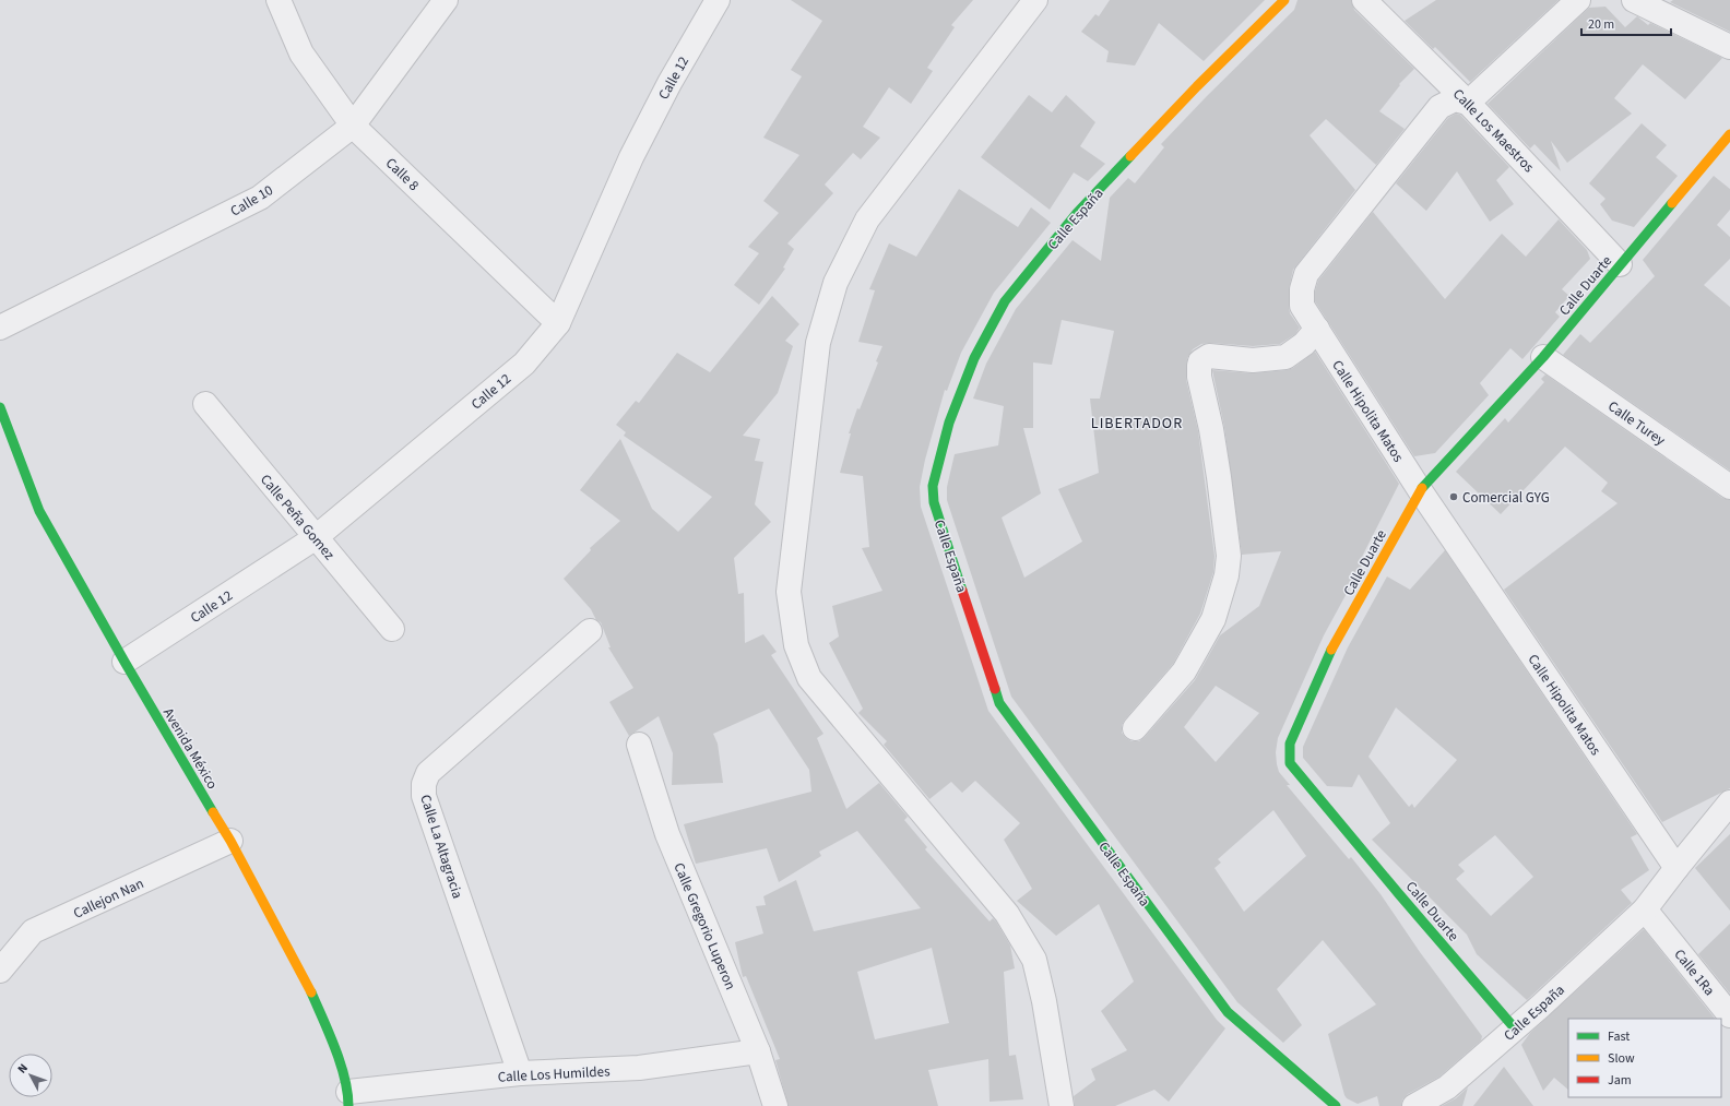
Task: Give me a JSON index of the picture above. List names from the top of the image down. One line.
{"streets":{"street":["Calle 12","Calle Los Maestros","Calle 8","Calle 10","Calle España","Calle Duarte","Calle Hipolita Matos","Calle Turey","Calle Peña Gomez","Avenida México","Calle La Altagracia","Callejon Nan","Calle Gregorio Luperon","Calle 1Ra","Calle Los Humildes"]},"crossings":[["Calle 12","Calle 8"],["Calle 12","Calle Peña Gomez"],["Calle 12","Avenida México"],["Calle Los Maestros","Calle Duarte"],["Calle Los Maestros","Calle Hipolita Matos"],["Calle 8","Calle 10"],["Calle España","Calle Duarte"],["Calle España","Calle Hipolita Matos"],["Calle España","Calle 1Ra"],["Calle Duarte","Calle Hipolita Matos"],["Calle Duarte","Calle Turey"],["Avenida México","Callejon Nan"],["Avenida México","Calle Los Humildes"],["Calle La Altagracia","Calle Los Humildes"],["Calle Gregorio Luperon","Calle Los Humildes"]],"districts":["LIBERTADOR"],"places":["Comercial GYG"],"legend":["Fast","Slow","Jam"],"scale_bar":"20 m","north":"top left"}
